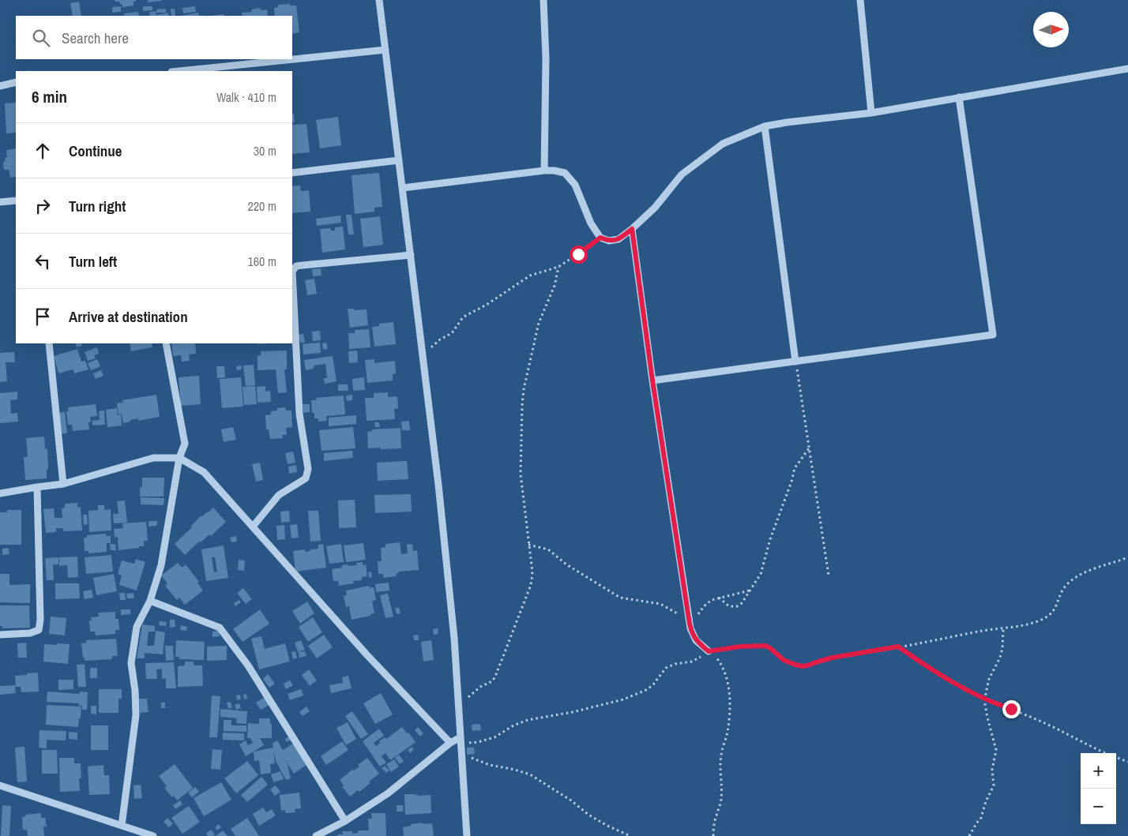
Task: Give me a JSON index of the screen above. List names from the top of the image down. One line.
{"north":"right","page":{"search":"Search here","heading":["6 min","Walk · 410 m"],"list":[["Continue","30 m"],["Turn right","220 m"],["Turn left","160 m"],"Arrive at destination"],"map_buttons":["+","−"]}}
